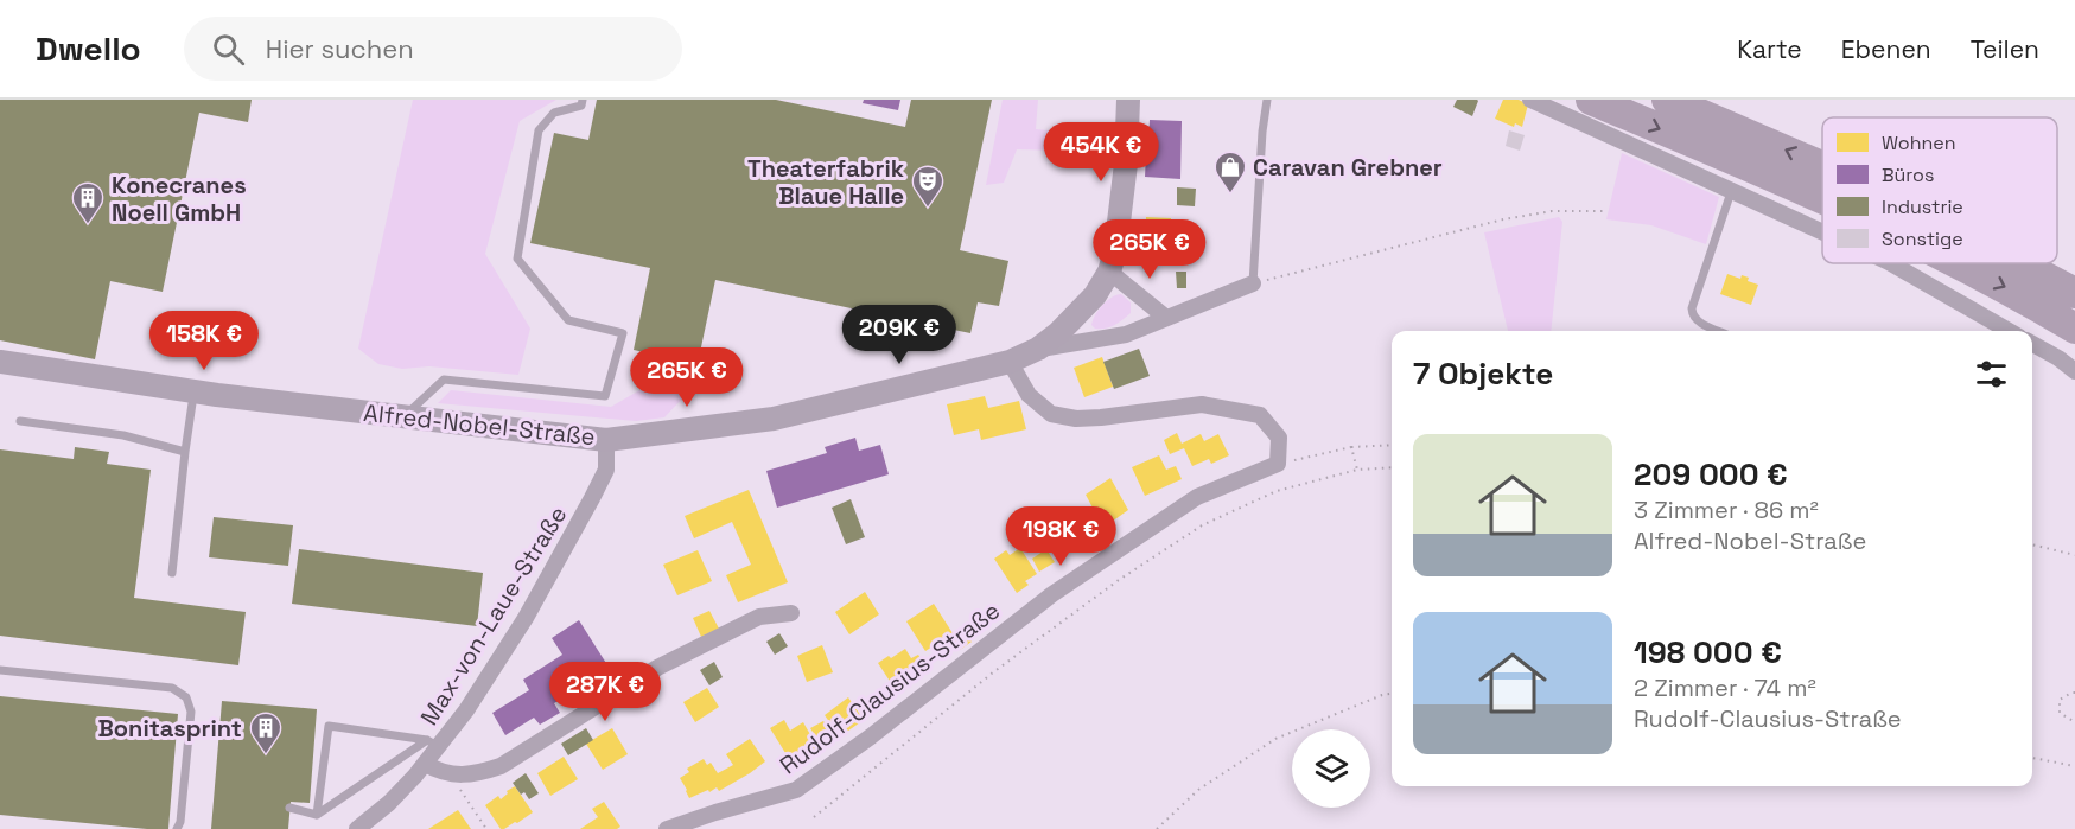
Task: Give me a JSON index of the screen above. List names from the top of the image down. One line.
{"streets":{"street":["Alfred-Nobel-Straße","Max-von-Laue-Straße","Rudolf-Clausius-Straße"]},"crossings":[["Alfred-Nobel-Straße","Max-von-Laue-Straße"]],"places":{"shop":["Caravan Grebner"],"theatre":["Theaterfabrik Blaue Halle"],"building":["Konecranes Noell GmbH","Bonitasprint"]},"legend":["Wohnen","Büros","Industrie","Sonstige"],"page":{"header":"Dwello","search":"Hier suchen","nav":["Karte","Ebenen","Teilen"],"price":["454K €","265K €","209K €","158K €","265K €","198K €","287K €"],"heading":"7 Objekte","list":[{"name":"209 000 €","note":"3 Zimmer · 86 m² · Alfred-Nobel-Straße"},{"name":"198 000 €","note":"2 Zimmer · 74 m² · Rudolf-Clausius-Straße"}]}}
